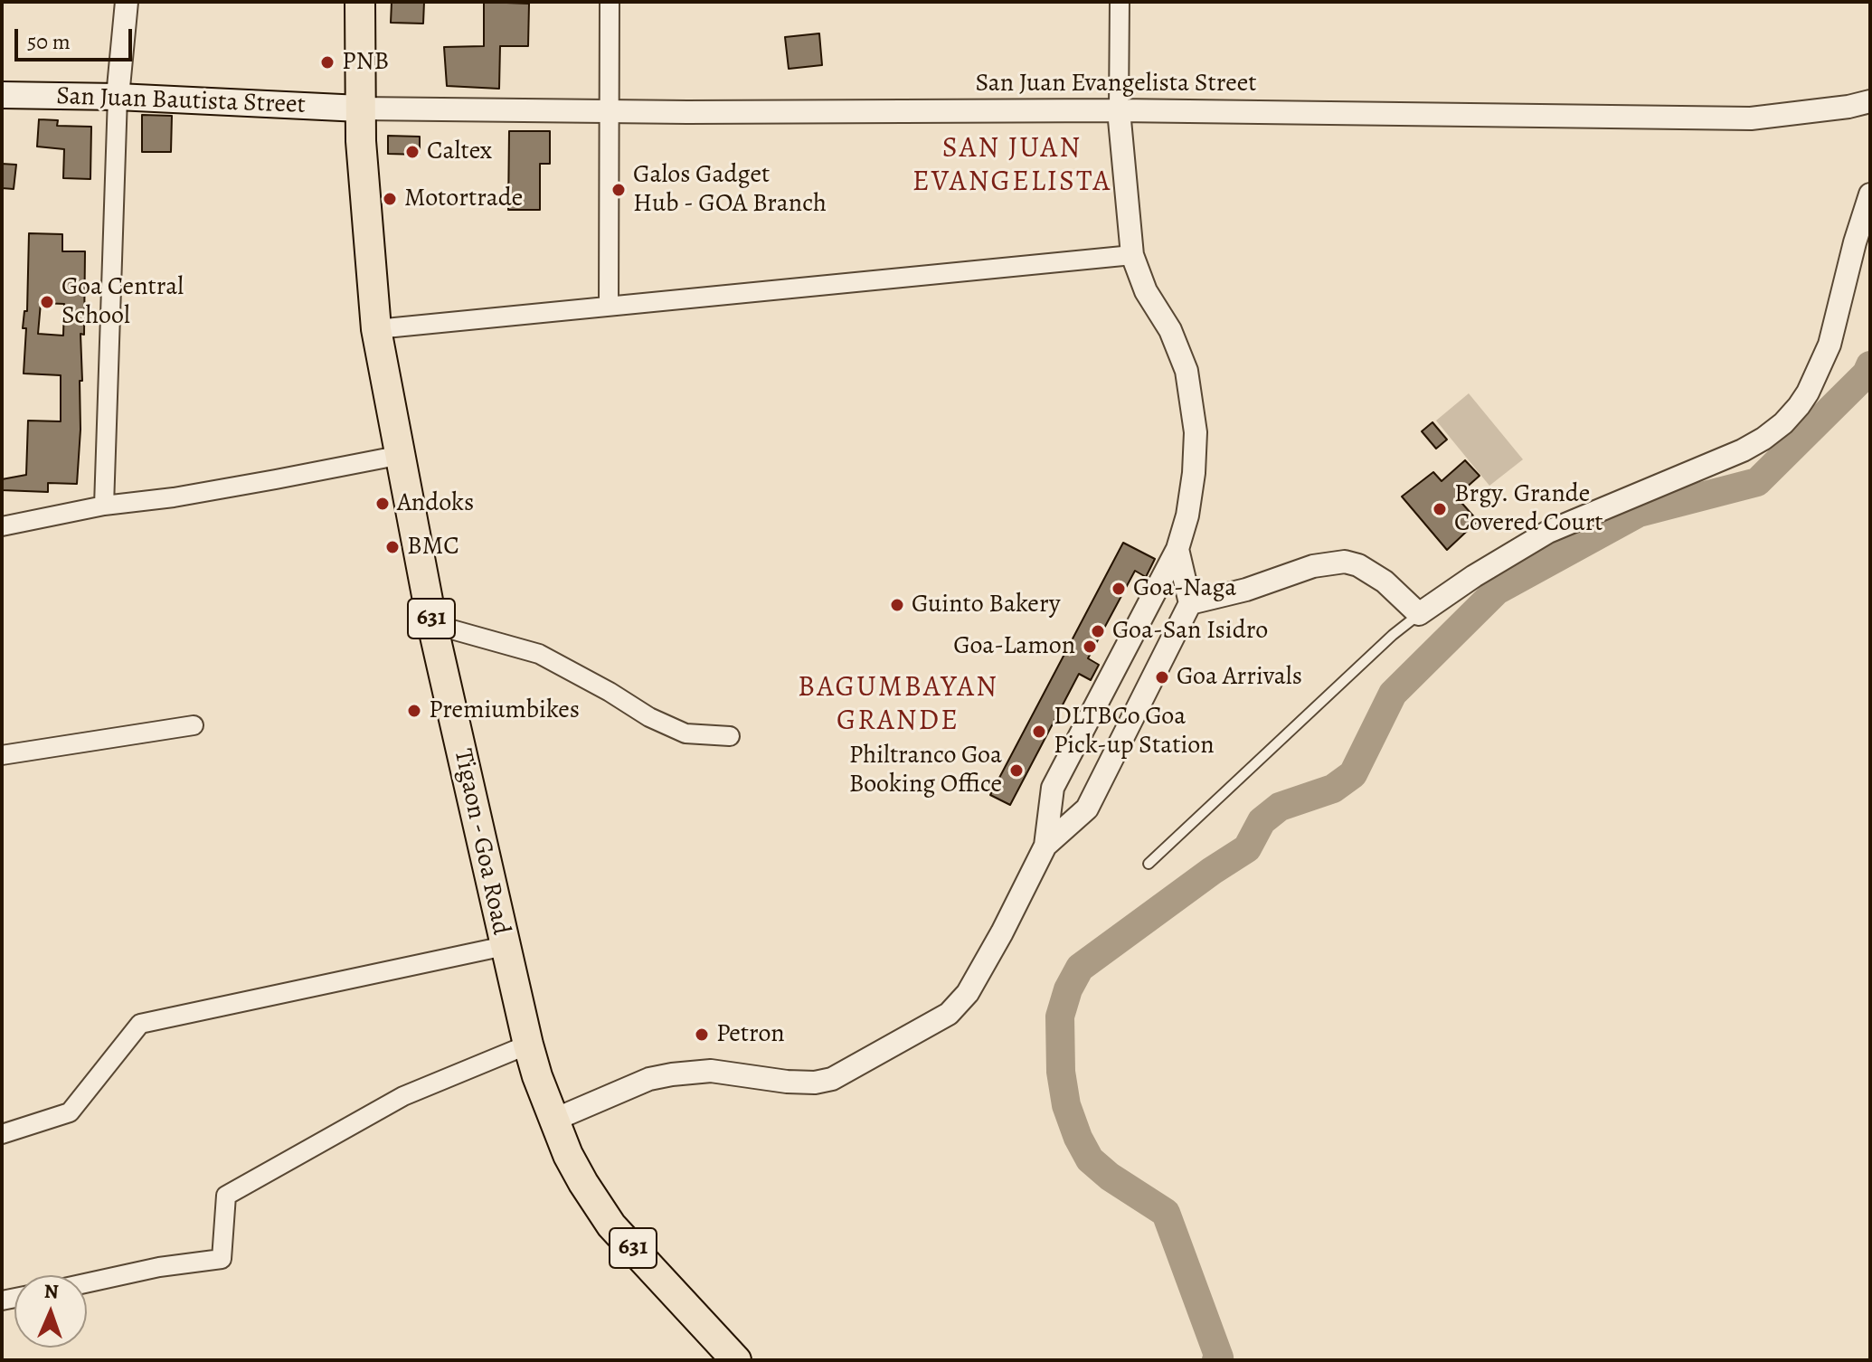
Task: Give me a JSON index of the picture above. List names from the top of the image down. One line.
{"streets":{"main road":["San Juan Bautista Street","631","Tigaon - Goa Road"],"street":["San Juan Evangelista Street"]},"crossings":[["San Juan Evangelista Street","San Juan Bautista Street"],["San Juan Evangelista Street","Tigaon - Goa Road"],["San Juan Bautista Street","Tigaon - Goa Road"]],"districts":["SAN JUAN EVANGELISTA","BAGUMBAYAN GRANDE"],"places":["PNB","Caltex","Galos Gadget Hub - GOA Branch","Motortrade","Goa Central School","Andoks","Brgy. Grande Covered Court","BMC","Goa-Naga","Guinto Bakery","Goa-San Isidro","Goa-Lamon","Goa Arrivals","Premiumbikes","DLTBCo Goa Pick-up Station","Philtranco Goa Booking Office","Petron"],"scale_bar":"50 m","north":"top"}
